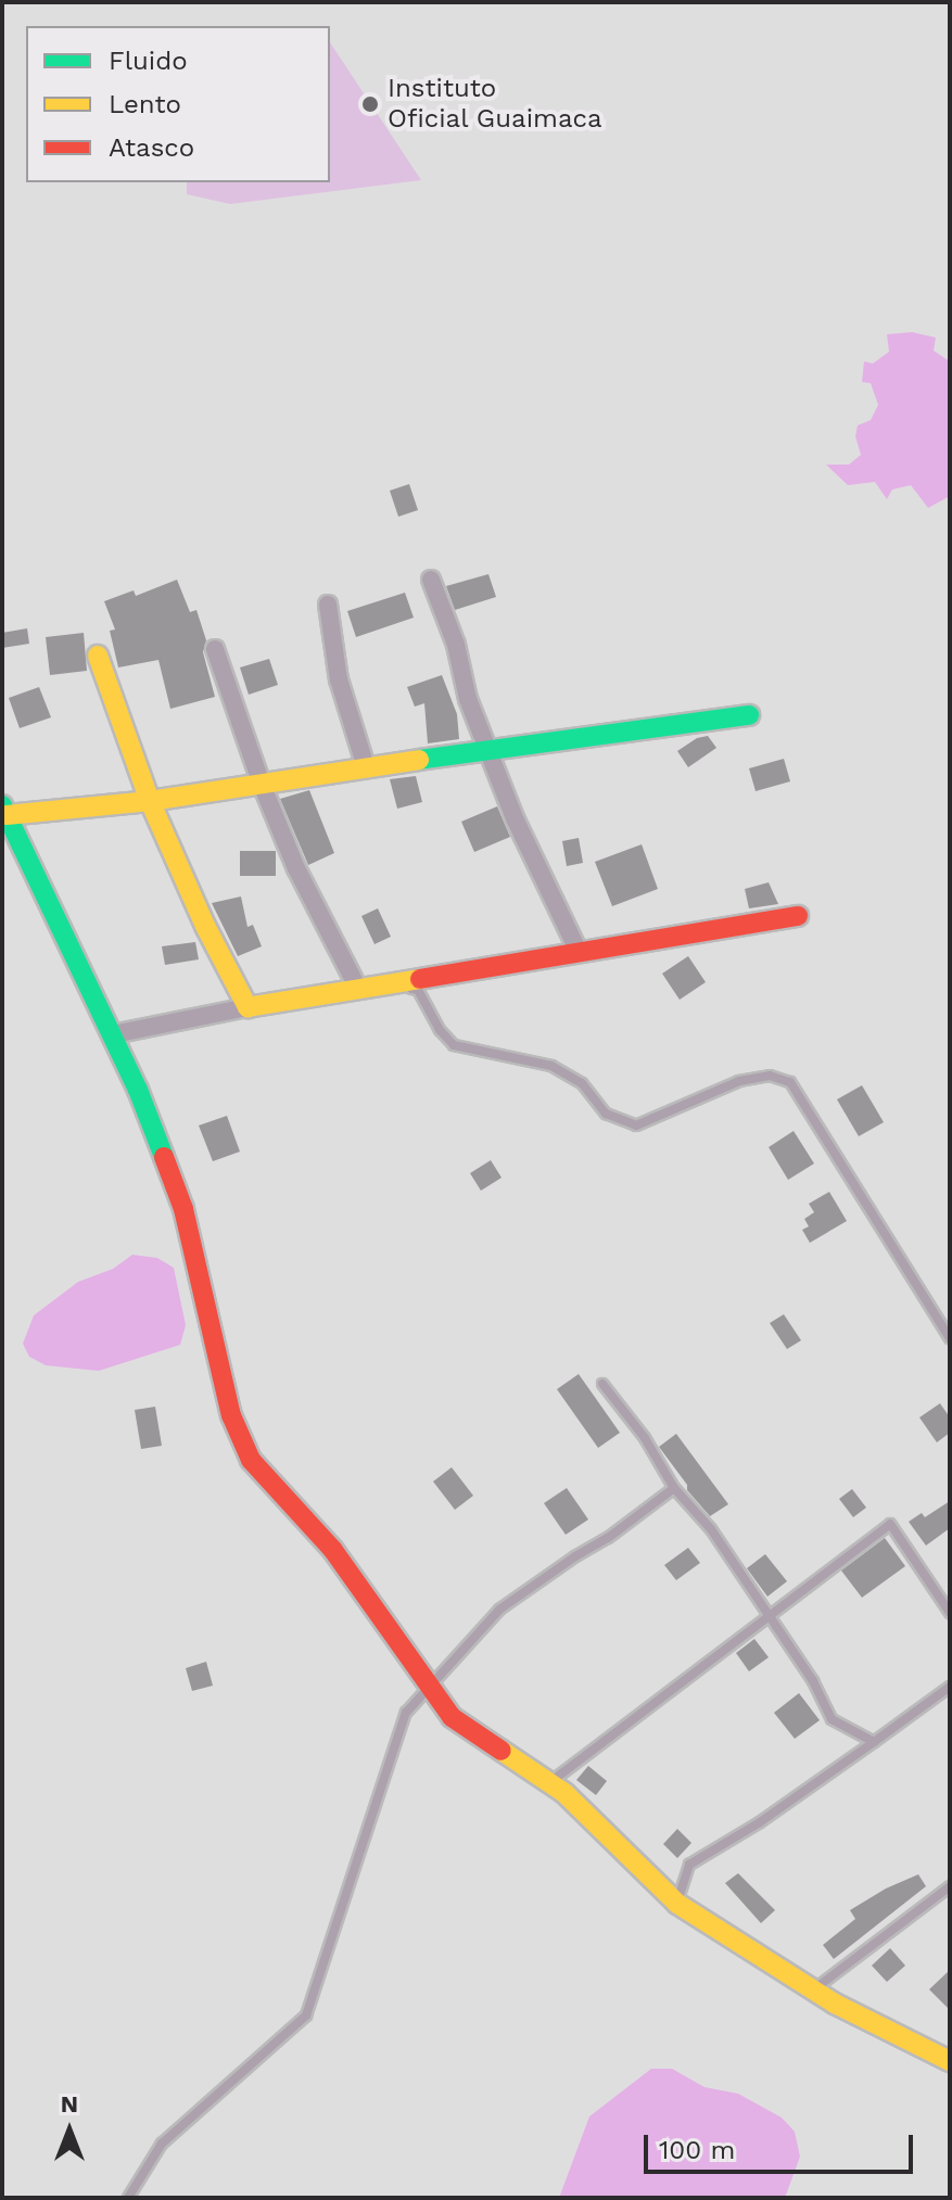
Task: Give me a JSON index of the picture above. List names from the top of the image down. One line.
{"places":["Instituto Oficial Guaimaca"],"legend":["Fluido","Lento","Atasco"],"scale_bar":"100 m","north":"top"}
